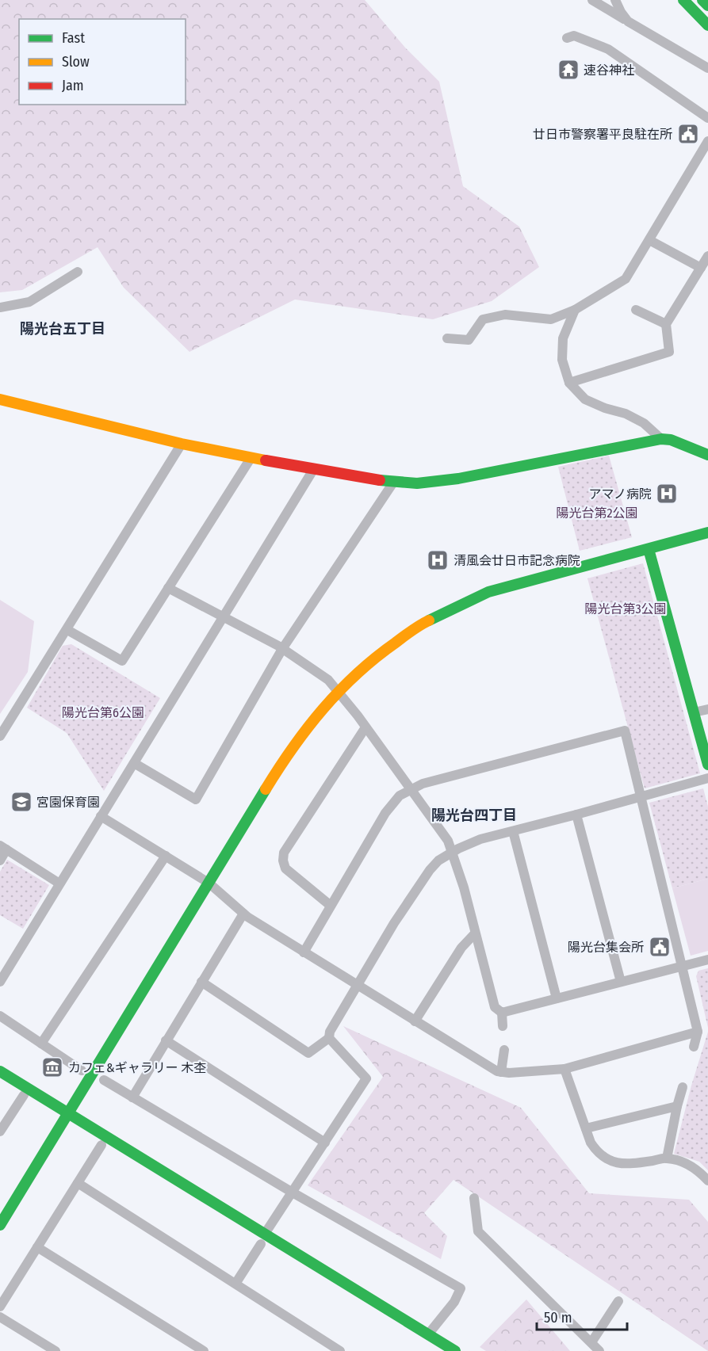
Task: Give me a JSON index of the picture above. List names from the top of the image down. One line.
{"districts":["陽光台五丁目","陽光台四丁目"],"parks":["陽光台第2公園","陽光台第3公園","陽光台第6公園"],"places":{"temple":["速谷神社"],"public building":["廿日市警察署平良駐在所","陽光台集会所"],"hospital":["アマノ病院","清風会廿日市記念病院"],"school or university":["宮園保育園"],"museum":["カフェ&ギャラリー 木杢"]},"legend":["Fast","Slow","Jam"],"scale_bar":"50 m"}
